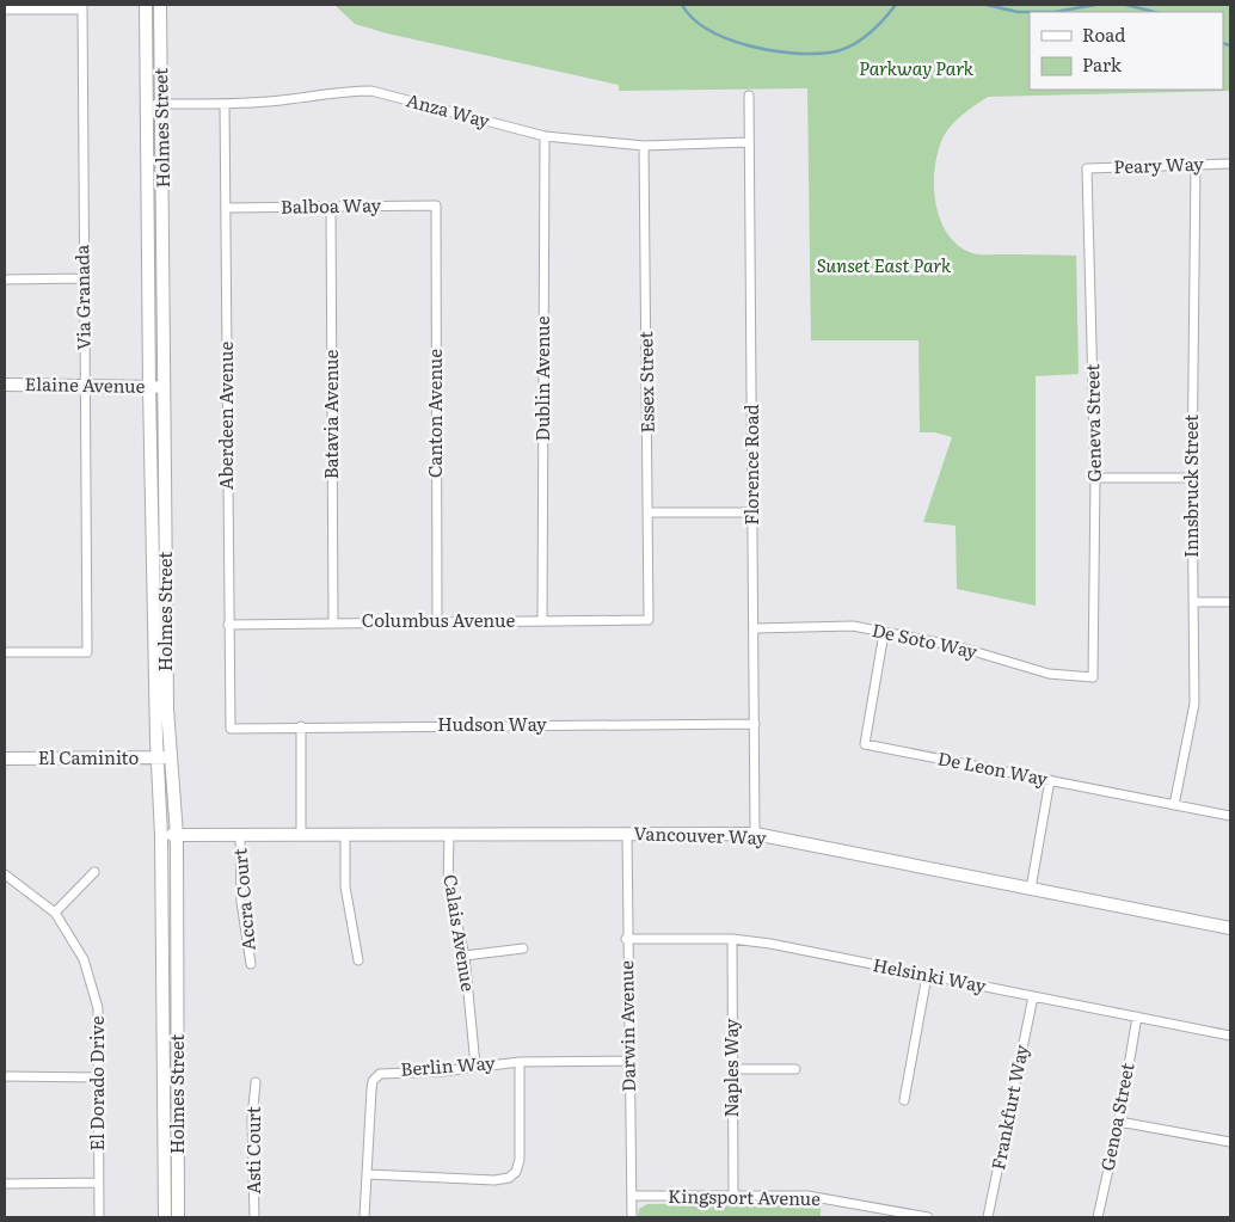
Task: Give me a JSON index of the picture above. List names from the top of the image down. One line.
{"streets":{"main road":["Holmes Street","Elaine Avenue","El Caminito","Vancouver Way"],"street":["Anza Way","Peary Way","Balboa Way","Via Granada","Dublin Avenue","Essex Street","Canton Avenue","Batavia Avenue","Aberdeen Avenue","Geneva Street","Florence Road","Innsbruck Street","Columbus Avenue","De Soto Way","Hudson Way","De Leon Way","Accra Court","Calais Avenue","Helsinki Way","Darwin Avenue","Berlin Way","Naples Way","El Dorado Drive","Frankfurt Way","Genoa Street","Asti Court","Kingsport Avenue"]},"crossings":[["Anza Way","Holmes Street"],["Anza Way","Dublin Avenue"],["Anza Way","Essex Street"],["Anza Way","Aberdeen Avenue"],["Anza Way","Florence Road"],["Holmes Street","Elaine Avenue"],["Holmes Street","El Caminito"],["Holmes Street","Vancouver Way"],["Peary Way","Geneva Street"],["Peary Way","Innsbruck Street"],["Balboa Way","Canton Avenue"],["Balboa Way","Batavia Avenue"],["Balboa Way","Aberdeen Avenue"],["Via Granada","Elaine Avenue"],["Dublin Avenue","Columbus Avenue"],["Essex Street","Columbus Avenue"],["Canton Avenue","Columbus Avenue"],["Batavia Avenue","Columbus Avenue"],["Aberdeen Avenue","Columbus Avenue"],["Aberdeen Avenue","Hudson Way"],["Geneva Street","De Soto Way"],["Florence Road","De Soto Way"],["Florence Road","Hudson Way"],["Florence Road","Vancouver Way"],["Innsbruck Street","De Leon Way"],["De Soto Way","De Leon Way"],["Vancouver Way","Accra Court"],["Vancouver Way","Calais Avenue"],["Vancouver Way","Darwin Avenue"],["Calais Avenue","Berlin Way"],["Helsinki Way","Darwin Avenue"],["Helsinki Way","Naples Way"],["Helsinki Way","Frankfurt Way"],["Helsinki Way","Genoa Street"],["Darwin Avenue","Berlin Way"],["Darwin Avenue","Kingsport Avenue"],["Naples Way","Kingsport Avenue"]],"parks":["Parkway Park","Sunset East Park"],"legend":["Road","Park"]}
